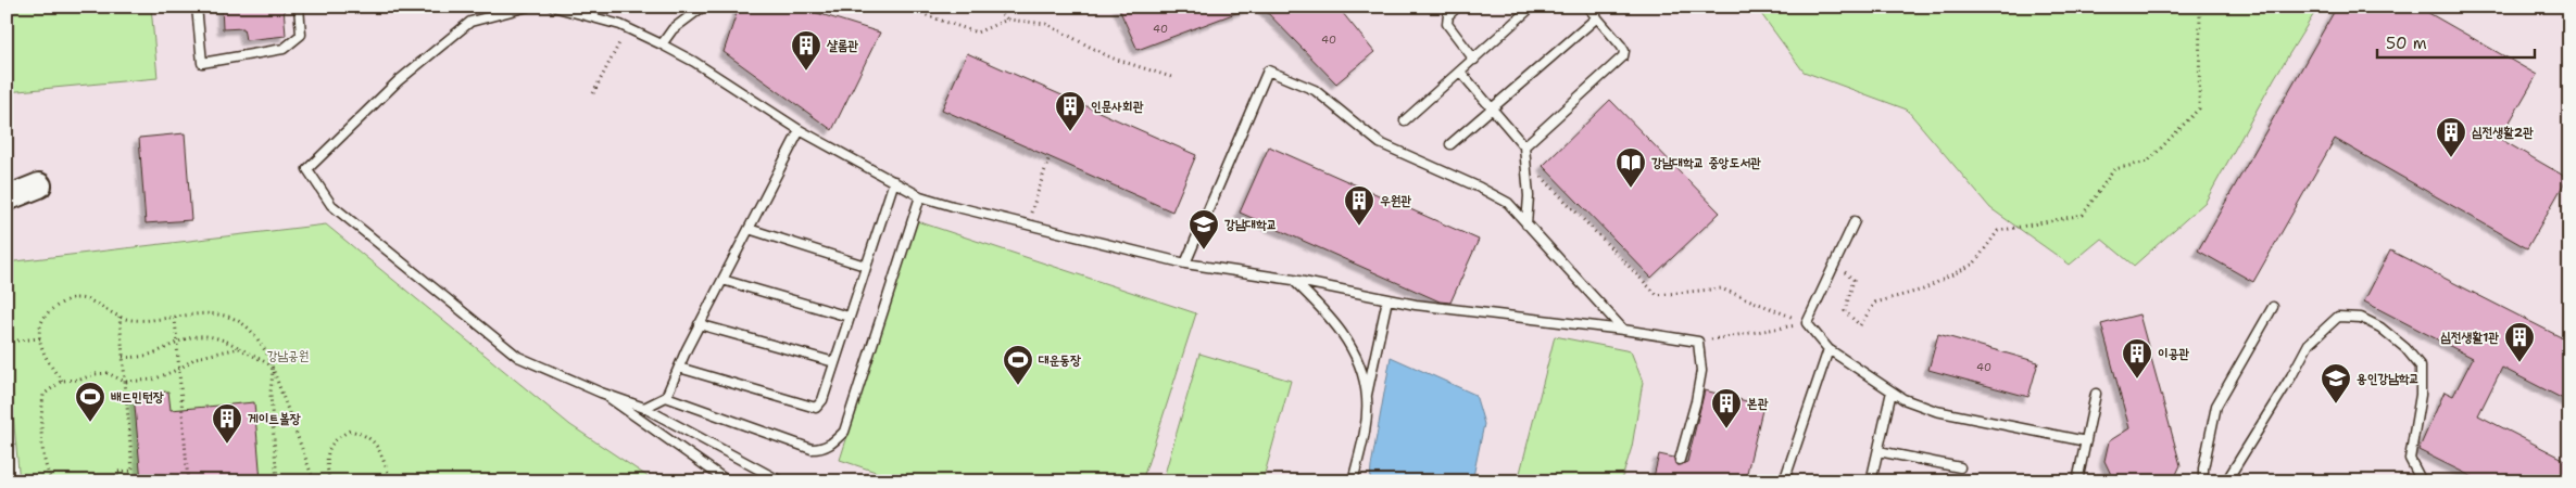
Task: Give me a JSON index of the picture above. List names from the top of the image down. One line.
{"parks":["강남공원"],"places":{"building":["샬롬관","인문사회관","심전생활2관","우원관","심전생활1관","이공관","본관","게이트볼장"],"library":["강남대학교 중앙도서관"],"school or university":["강남대학교","용인강남학교"],"sports":["대운동장","배드민턴장"]},"house_numbers":["40","40","40"],"scale_bar":"50 m"}
